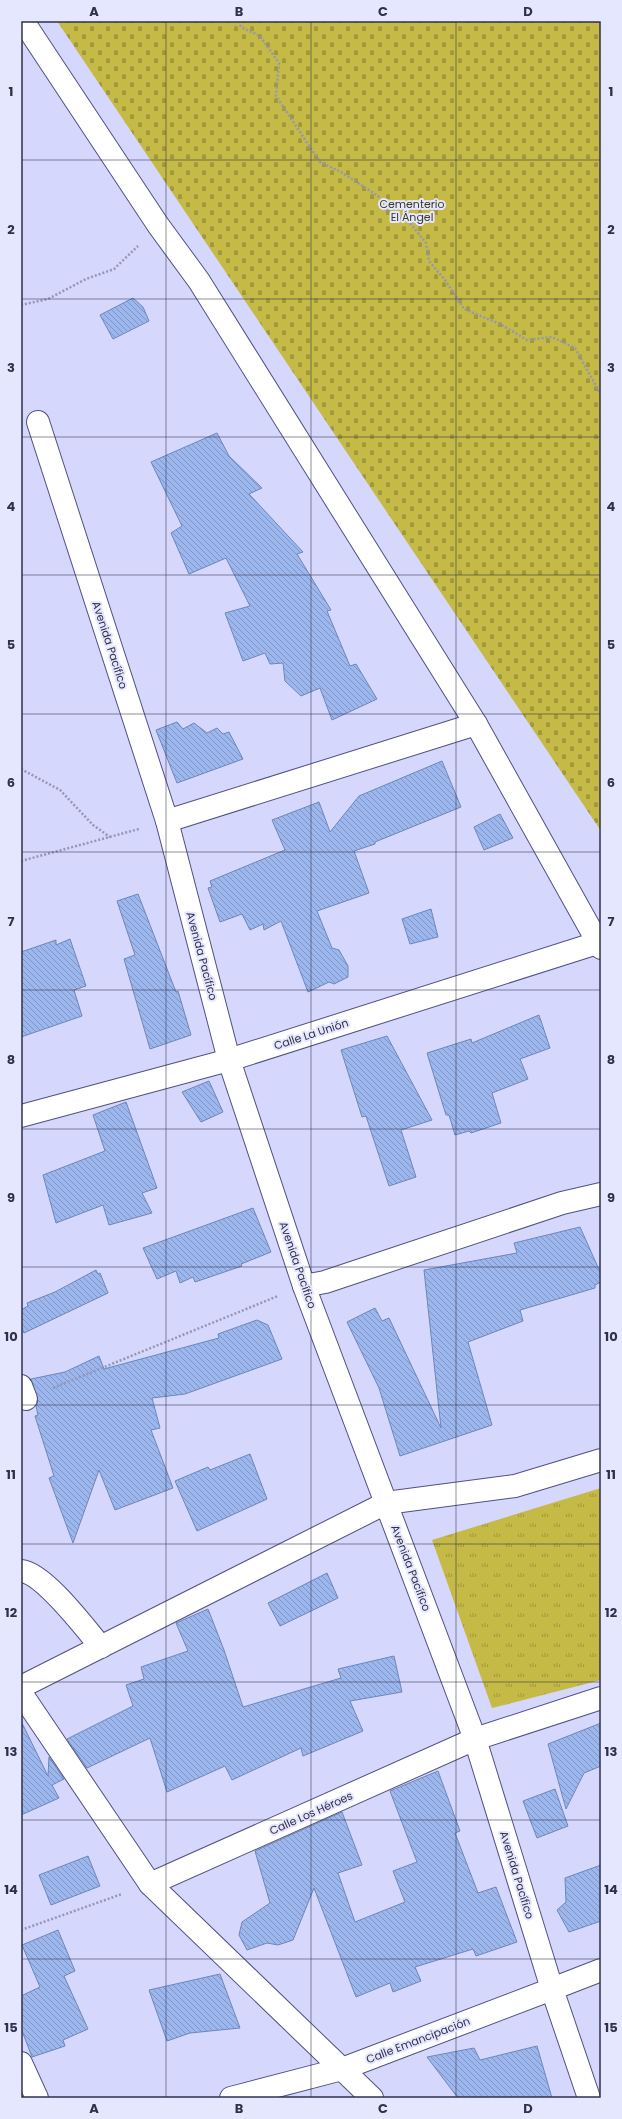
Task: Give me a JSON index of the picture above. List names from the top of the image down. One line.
{"streets":{"street":["Avenida Pacífico","Calle La Unión","Calle Los Héroes","Calle Emancipación"]},"crossings":[["Avenida Pacífico","Calle La Unión"],["Avenida Pacífico","Calle Los Héroes"],["Avenida Pacífico","Calle Emancipación"]],"parks":["Cementerio El Ángel"],"grid":{"columns":["A","B","C","D"],"rows":["1","2","3","4","5","6","7","8","9","10","11","12","13","14","15"]}}
